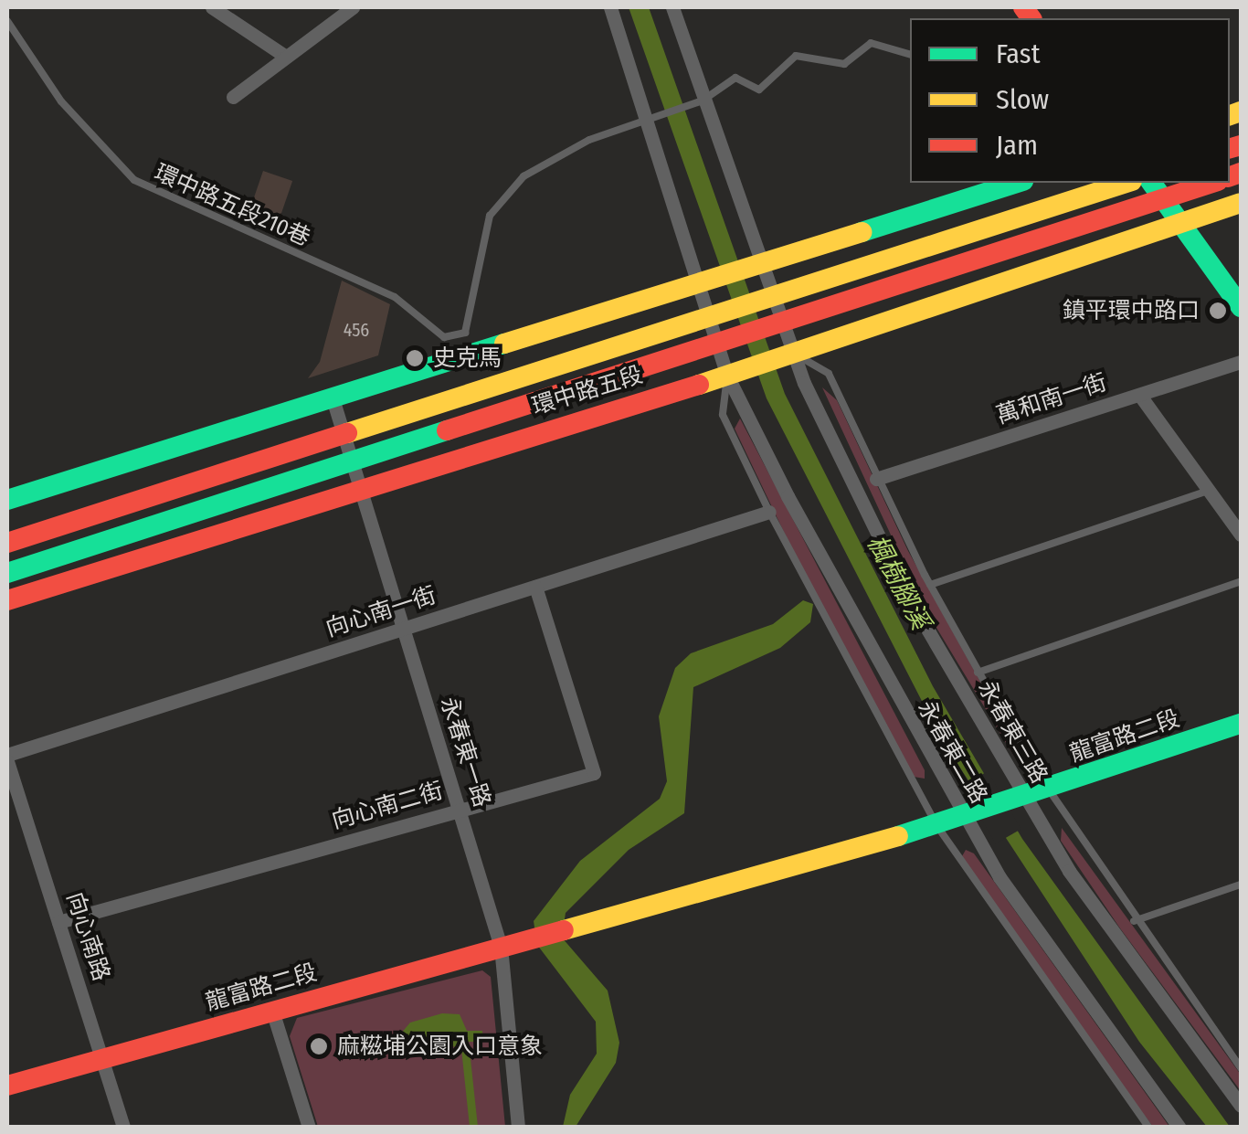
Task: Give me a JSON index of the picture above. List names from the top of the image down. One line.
{"streets":{"street":["環中路五段","萬和南一街","向心南一街","永春東三路","龍富路二段","永春東一路","永春東二路","向心南二街","向心南路"],"lane":["環中路五段210巷"]},"crossings":[["環中路五段210巷","永春東二路"],["環中路五段","永春東三路"],["環中路五段","永春東一路"],["環中路五段","永春東二路"],["萬和南一街","永春東三路"],["向心南一街","永春東一路"],["向心南一街","永春東二路"],["向心南一街","向心南二街"],["向心南一街","向心南路"],["永春東三路","龍富路二段"],["龍富路二段","永春東一路"],["龍富路二段","永春東二路"],["龍富路二段","向心南路"],["永春東一路","向心南二街"],["向心南二街","向心南路"]],"water":["楓樹腳溪"],"places":["鎮平環中路口","史克馬","麻糍埔公園入口意象"],"house_numbers":["456"],"legend":["Fast","Slow","Jam"]}
